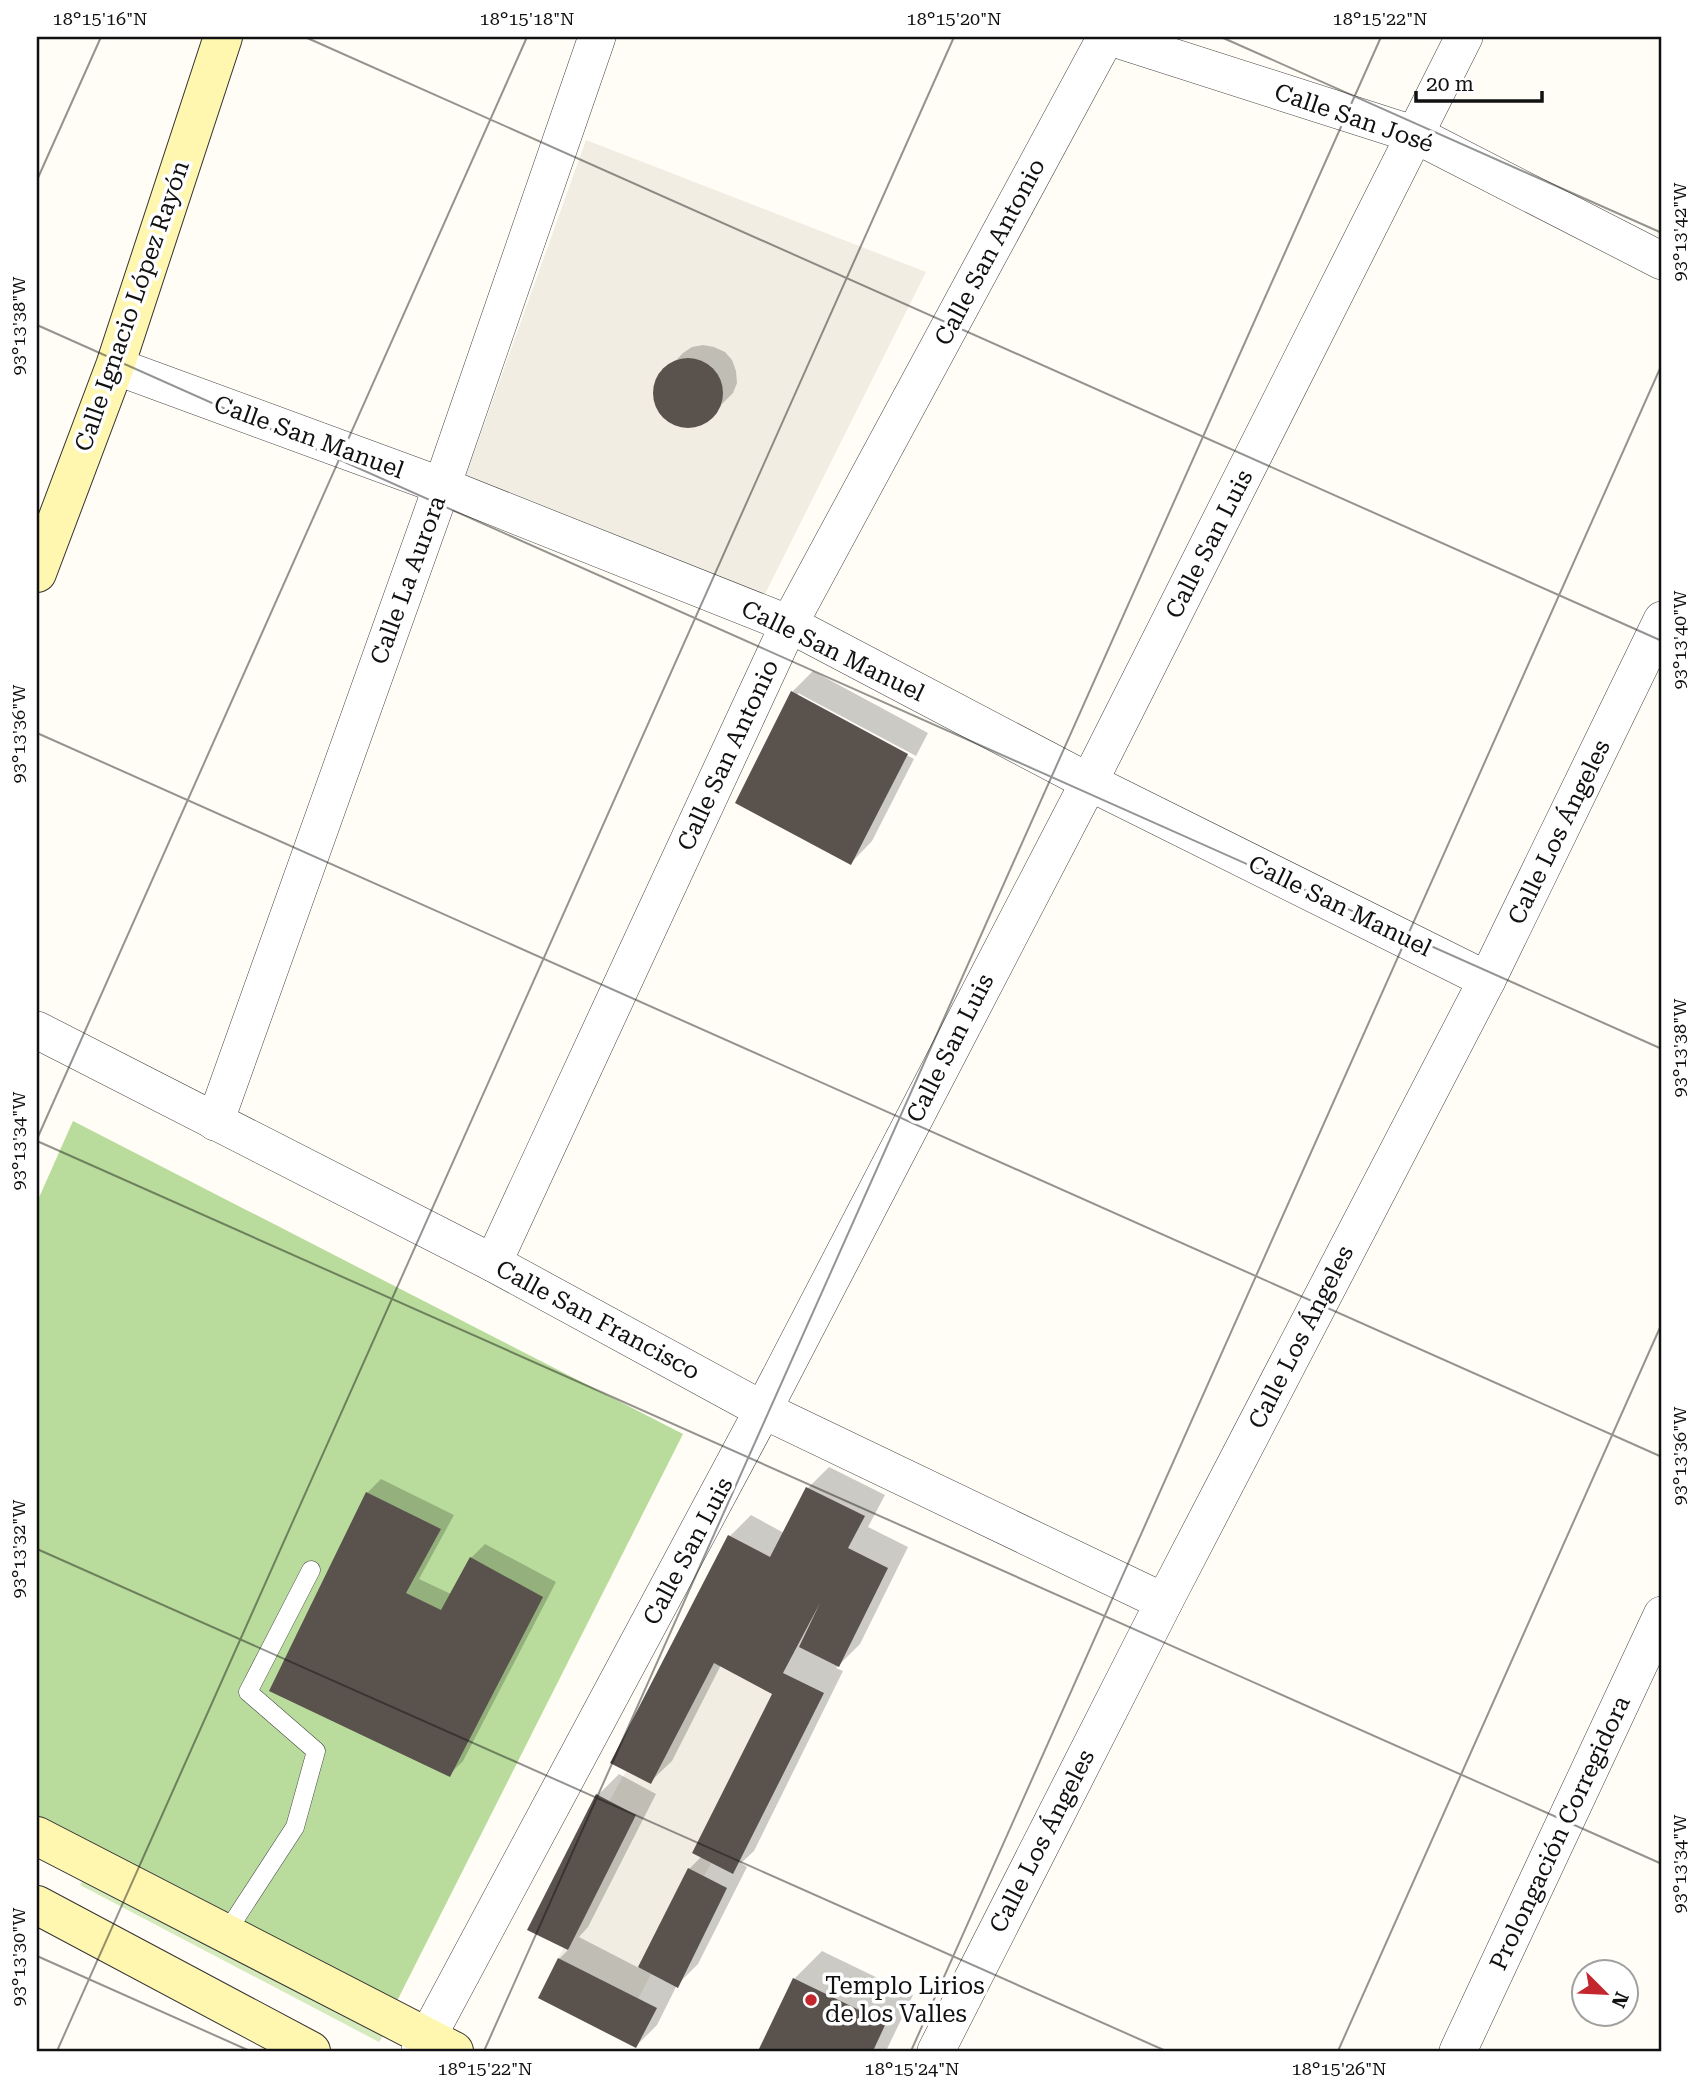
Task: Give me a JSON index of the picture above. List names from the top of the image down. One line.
{"streets":{"main road":["Calle Ignacio López Rayón"],"street":["Calle San José","Calle San Antonio","Calle San Manuel","Calle San Luis","Calle La Aurora","Calle Los Ángeles","Calle San Francisco","Prolongación Corregidora"]},"crossings":[["Calle San José","Calle San Antonio"],["Calle San José","Calle San Luis"],["Calle San Antonio","Calle San Manuel"],["Calle San Antonio","Calle San Francisco"],["Calle Ignacio López Rayón","Calle San Manuel"],["Calle San Manuel","Calle San Luis"],["Calle San Manuel","Calle La Aurora"],["Calle San Manuel","Calle Los Ángeles"],["Calle San Luis","Calle San Francisco"],["Calle La Aurora","Calle San Francisco"],["Calle Los Ángeles","Calle San Francisco"]],"places":["Templo Lirios de los Valles"],"scale_bar":"20 m","north":"bottom right","coordinates":["18°15'16\"N","18°15'18\"N","18°15'20\"N","18°15'22\"N","93°13'42\"W","93°13'38\"W","93°13'40\"W","93°13'36\"W","93°13'34\"W","93°13'32\"W","93°13'30\"W","18°15'24\"N","18°15'26\"N"]}
